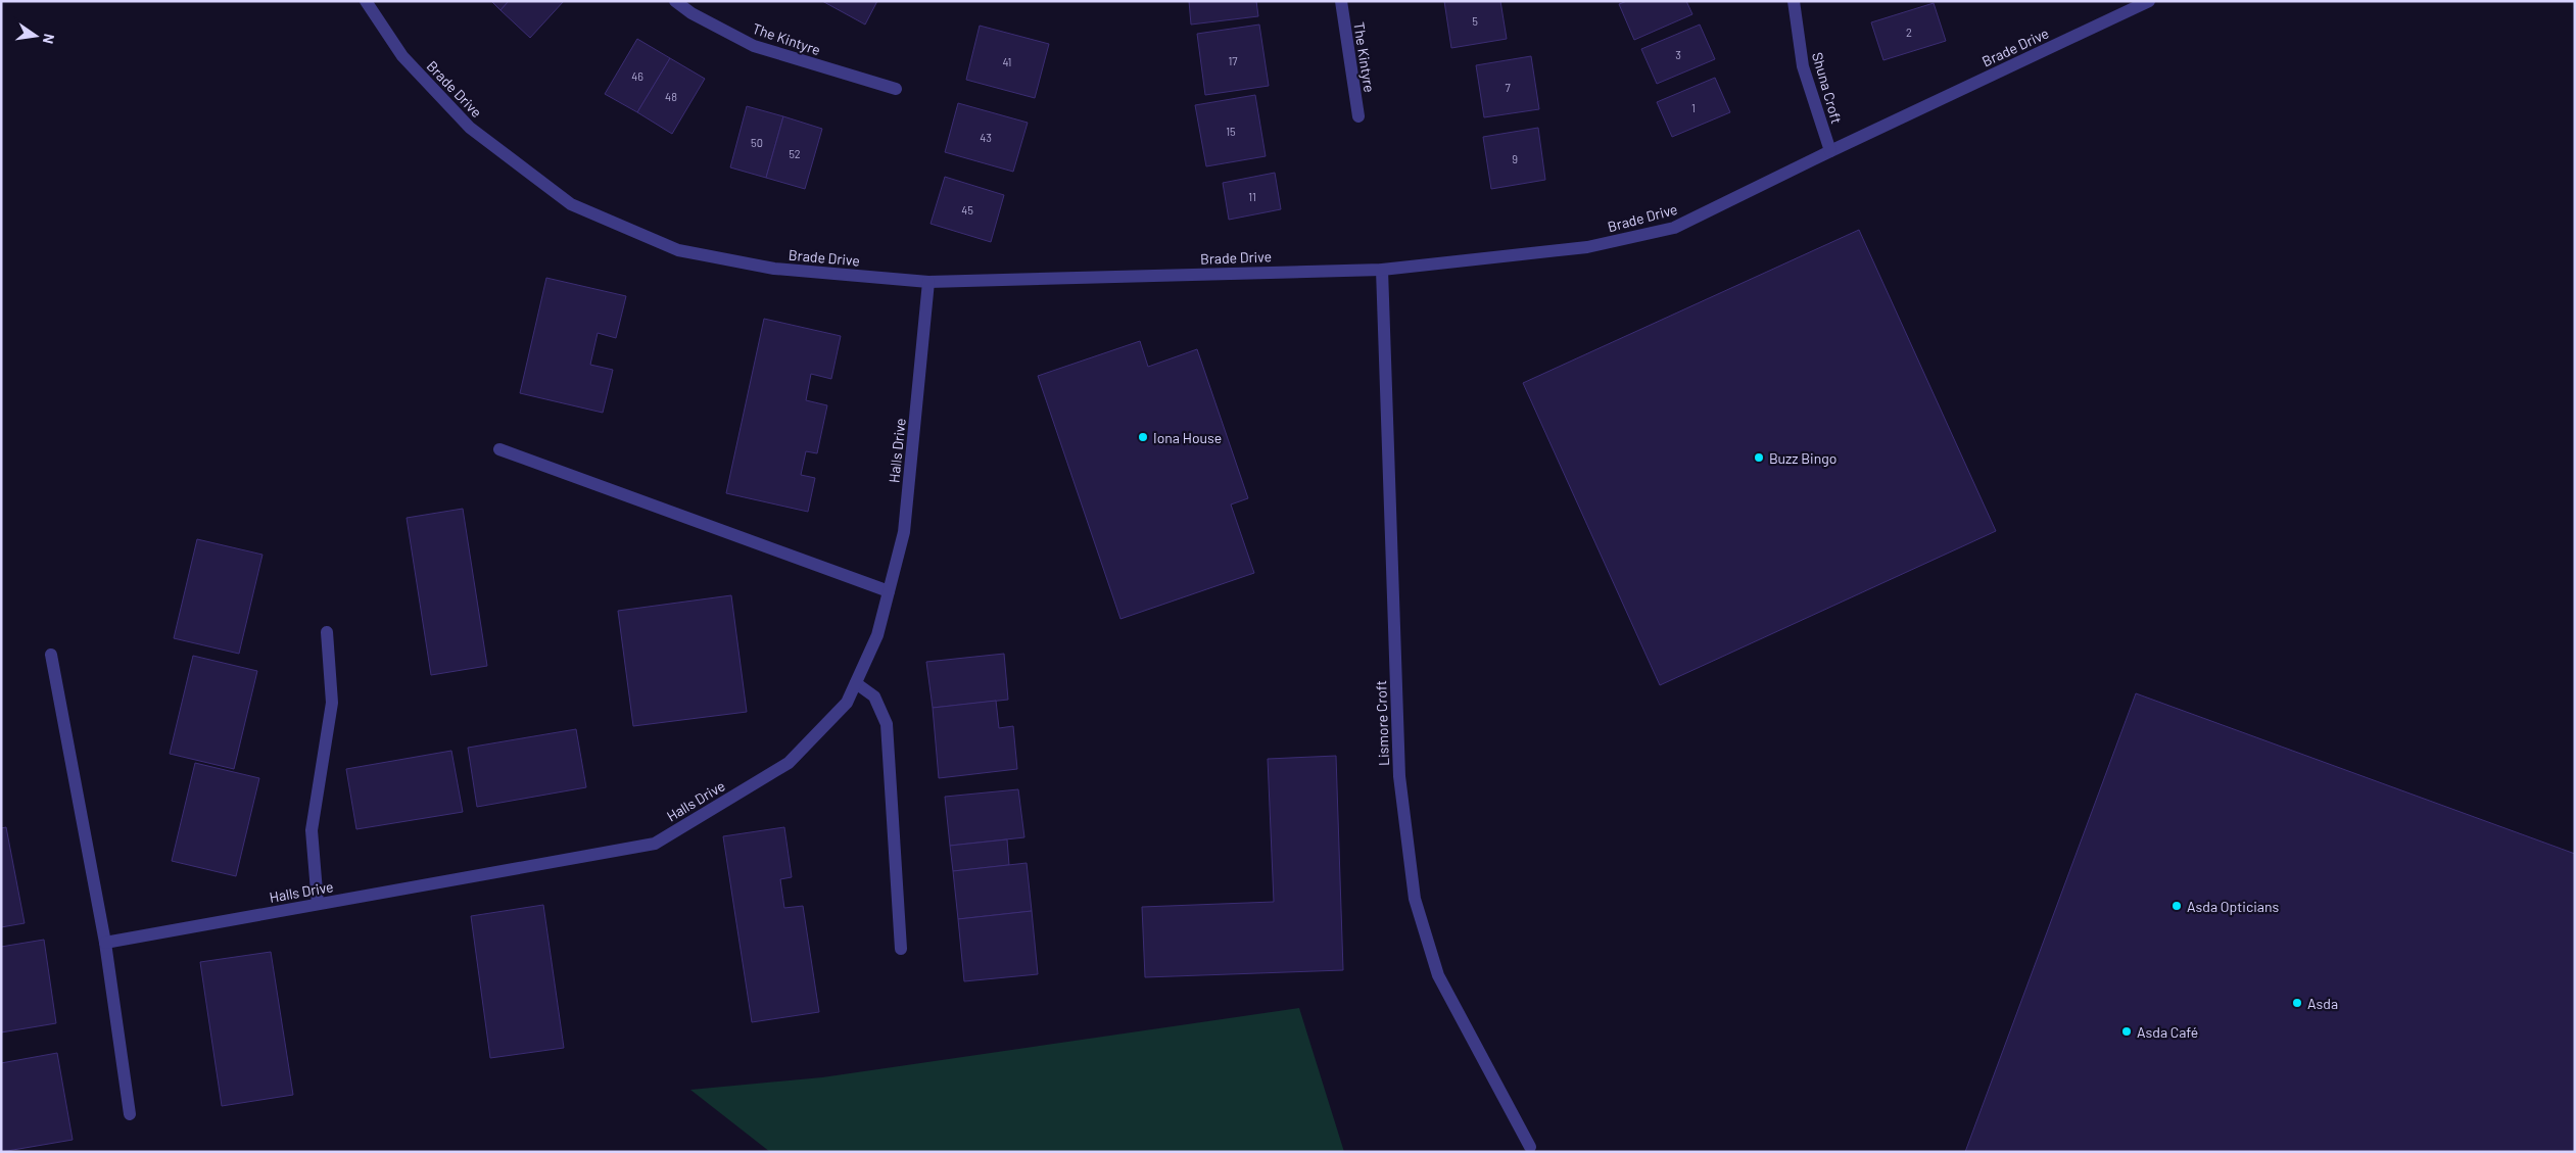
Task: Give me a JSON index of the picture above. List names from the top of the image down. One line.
{"streets":{"street":["The Kintyre","Brade Drive","Shuna Croft","Halls Drive","Lismore Croft"]},"crossings":[["Brade Drive","Shuna Croft"],["Brade Drive","Halls Drive"],["Brade Drive","Lismore Croft"]],"places":["Iona House","Buzz Bingo","Asda Opticians","Asda","Asda Café"],"house_numbers":["5","2","3","17","41","46","7","48","1","15","43","50","52","9","11","45"],"north":"right"}
